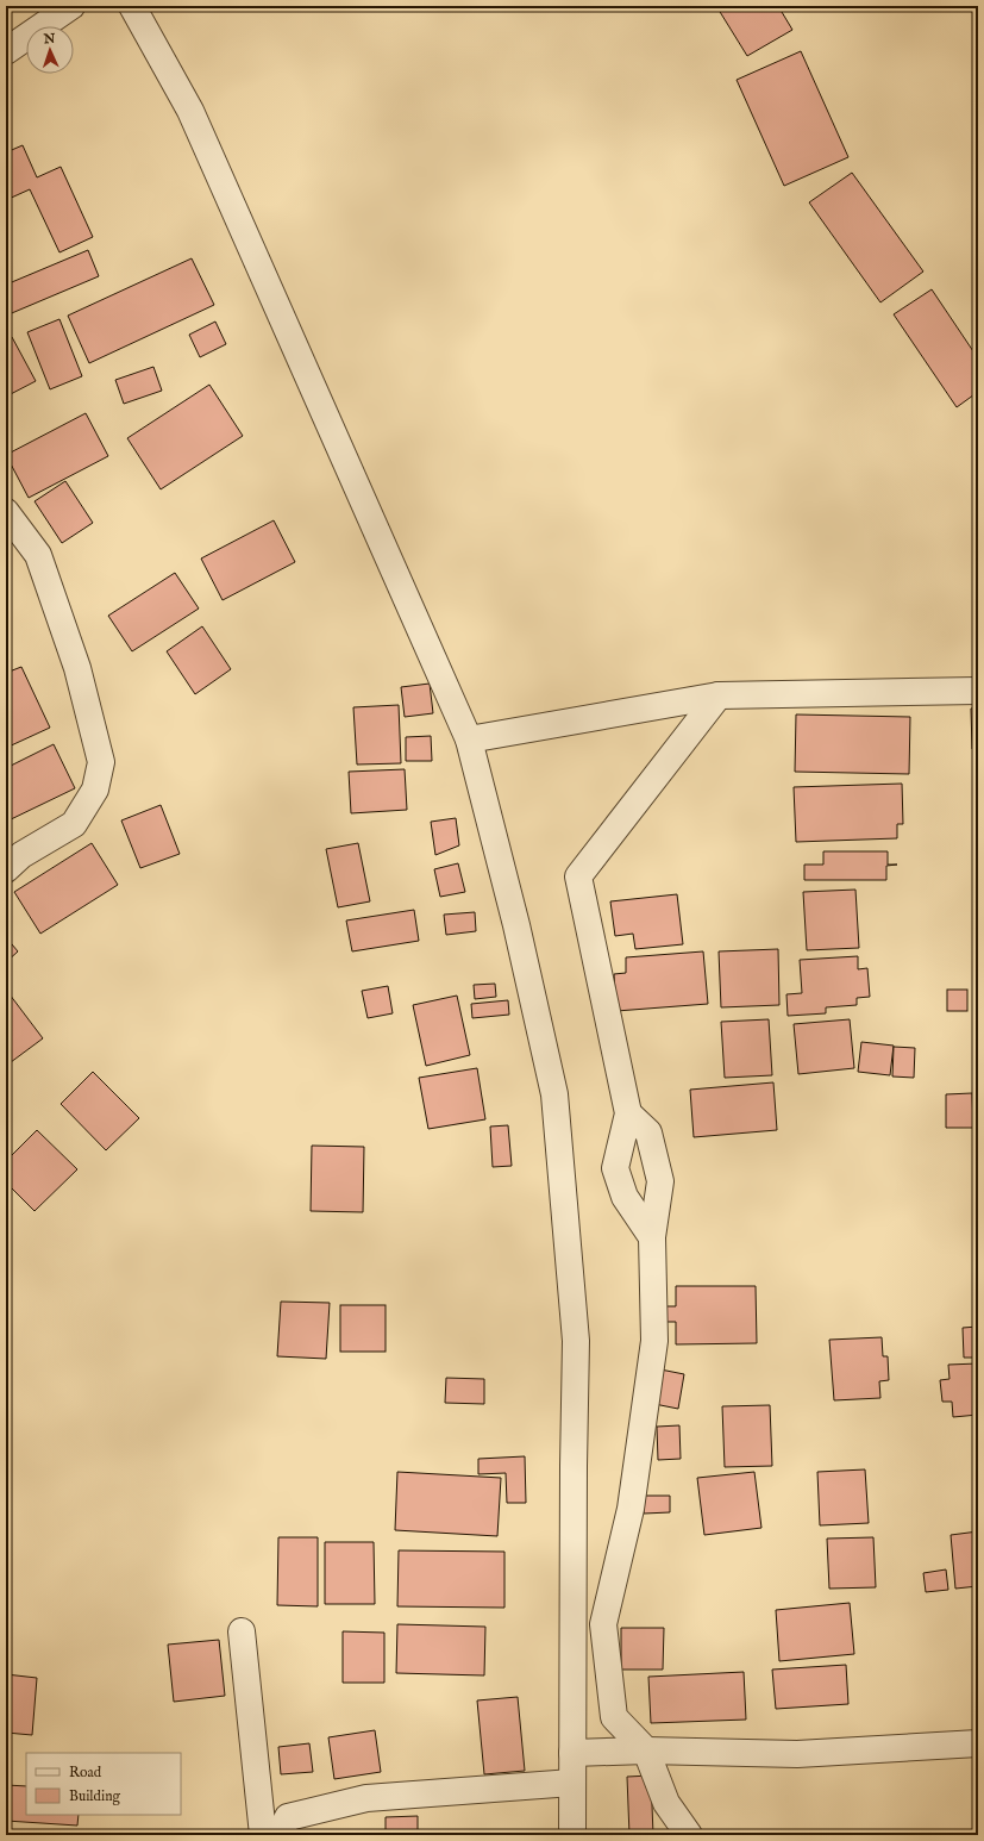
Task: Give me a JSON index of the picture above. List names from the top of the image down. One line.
{"legend":["Road","Building"],"north":"top"}
